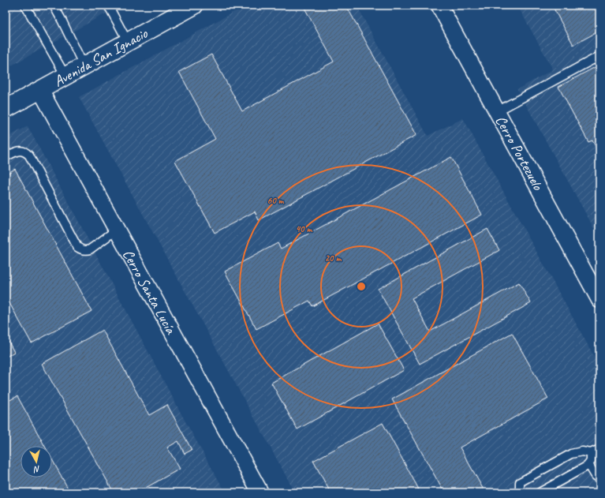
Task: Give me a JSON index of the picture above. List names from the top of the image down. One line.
{"streets":{"main road":["Avenida San Ignacio"],"street":["Cerro Portezuelo","Cerro Santa Lucía"]},"crossings":[["Avenida San Ignacio","Cerro Santa Lucía"]],"north":"bottom","rings":["60 m","40 m","20 m"]}
